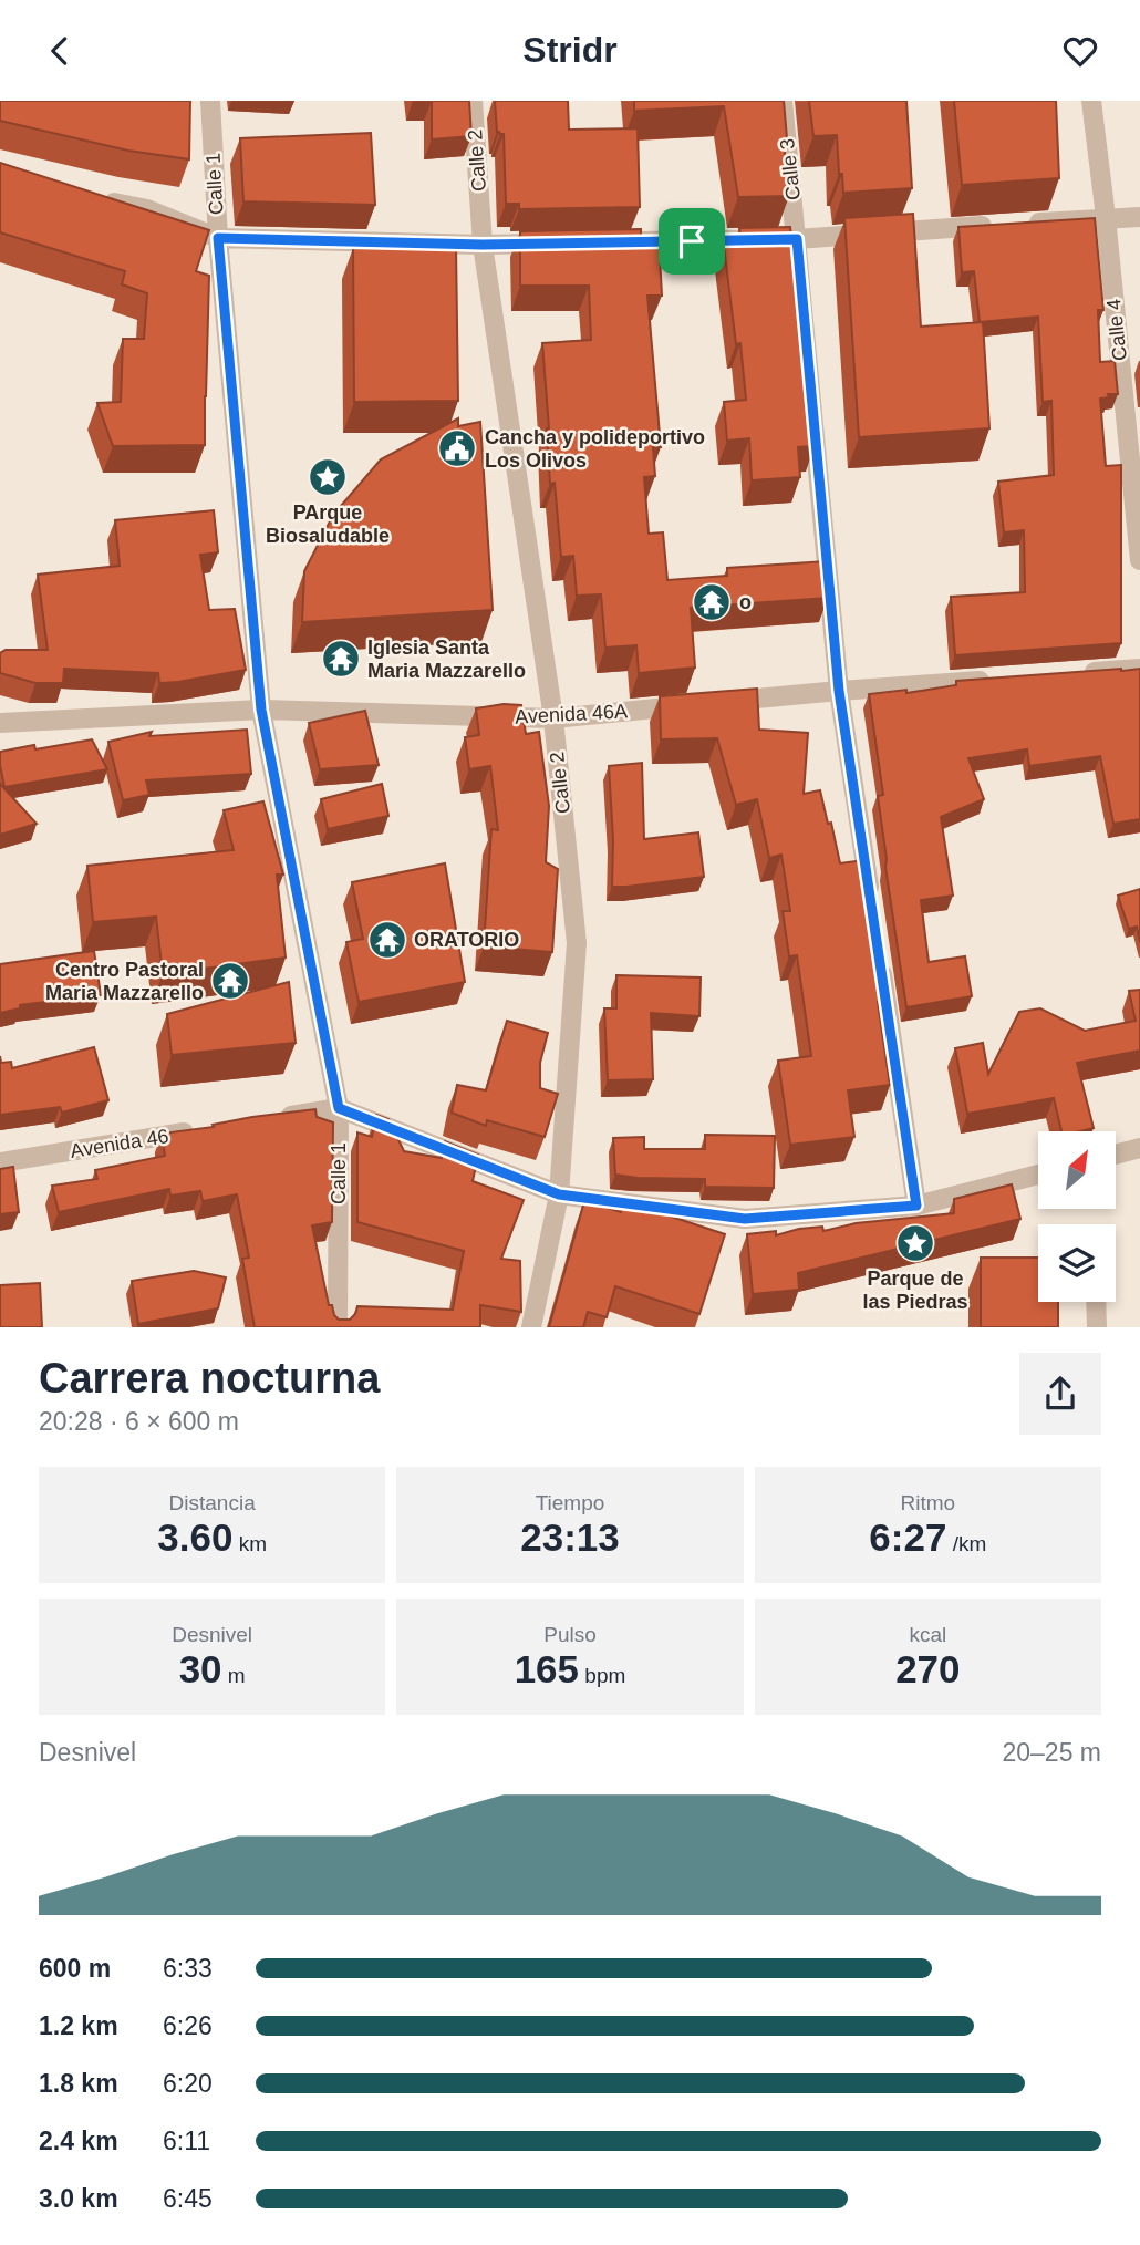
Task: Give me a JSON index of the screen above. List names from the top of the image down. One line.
{"streets":{"street":["Calle 2","Calle 3","Calle 1","Calle 4","Avenida 46A","Avenida 46"]},"crossings":[["Calle 2","Avenida 46A"],["Calle 3","Avenida 46A"],["Calle 1","Avenida 46A"]],"places":{"public building":["Cancha y polideportivo Los Olivos"],"place":["PArque Biosaludable","Parque de las Piedras"],"temple":["o","Iglesia Santa Maria Mazzarello","ORATORIO","Centro Pastoral Maria Mazzarello"]},"north":"top right","page":{"header":"Stridr","heading":["Carrera nocturna","20:28 · 6 × 600 m"],"stats":[["Distancia","3.60 km"],["Tiempo","23:13"],["Ritmo","6:27 /km"],["Desnivel","30 m"],["Pulso","165 bpm"],["kcal","270"]],"chart":["Desnivel","20–25 m"],"list":[{"name":"600 m","note":"6:33"},{"name":"1.2 km","note":"6:26"},{"name":"1.8 km","note":"6:20"},{"name":"2.4 km","note":"6:11"},{"name":"3.0 km","note":"6:45"}]}}
